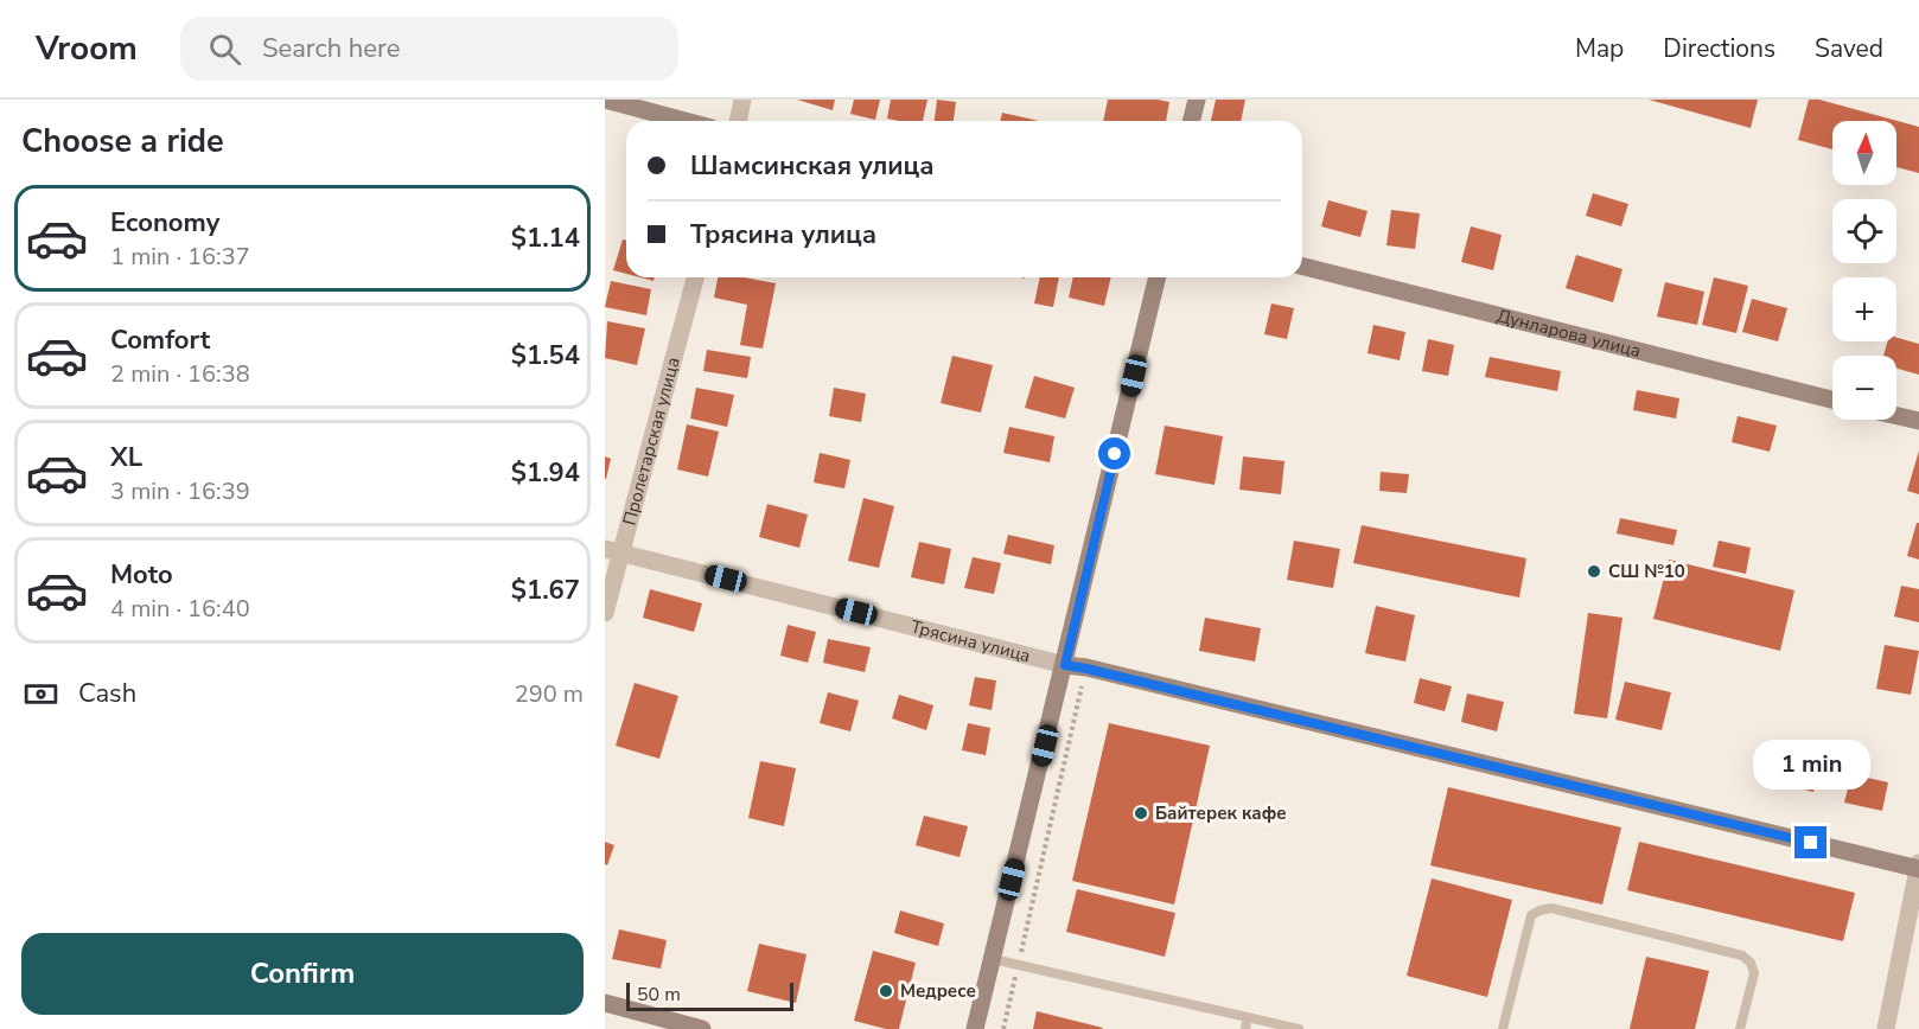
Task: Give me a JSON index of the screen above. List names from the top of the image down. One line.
{"streets":{"street":["Дунларова улица","Пролетарская улица","Трясина улица"]},"crossings":[["Пролетарская улица","Трясина улица"]],"places":["СШ №10","Байтерек кафе","Медресе"],"scale_bar":"50 m","north":"top","page":{"header":"Vroom","search":"Search here","nav":["Map","Directions","Saved"],"heading":"Choose a ride","map_buttons":["+","−"],"banner":["Шамсинская улица","Трясина улица"],"list":[{"name":"Economy","note":"1 min · 16:37","value":"$1.14"},{"name":"Comfort","note":"2 min · 16:38","value":"$1.54"},{"name":"XL","note":"3 min · 16:39","value":"$1.94"},{"name":"Moto","note":"4 min · 16:40","value":"$1.67"}],"pay":["Cash","290 m"],"bubble":"1 min","buttons":"Confirm","scale":"50 m"}}
